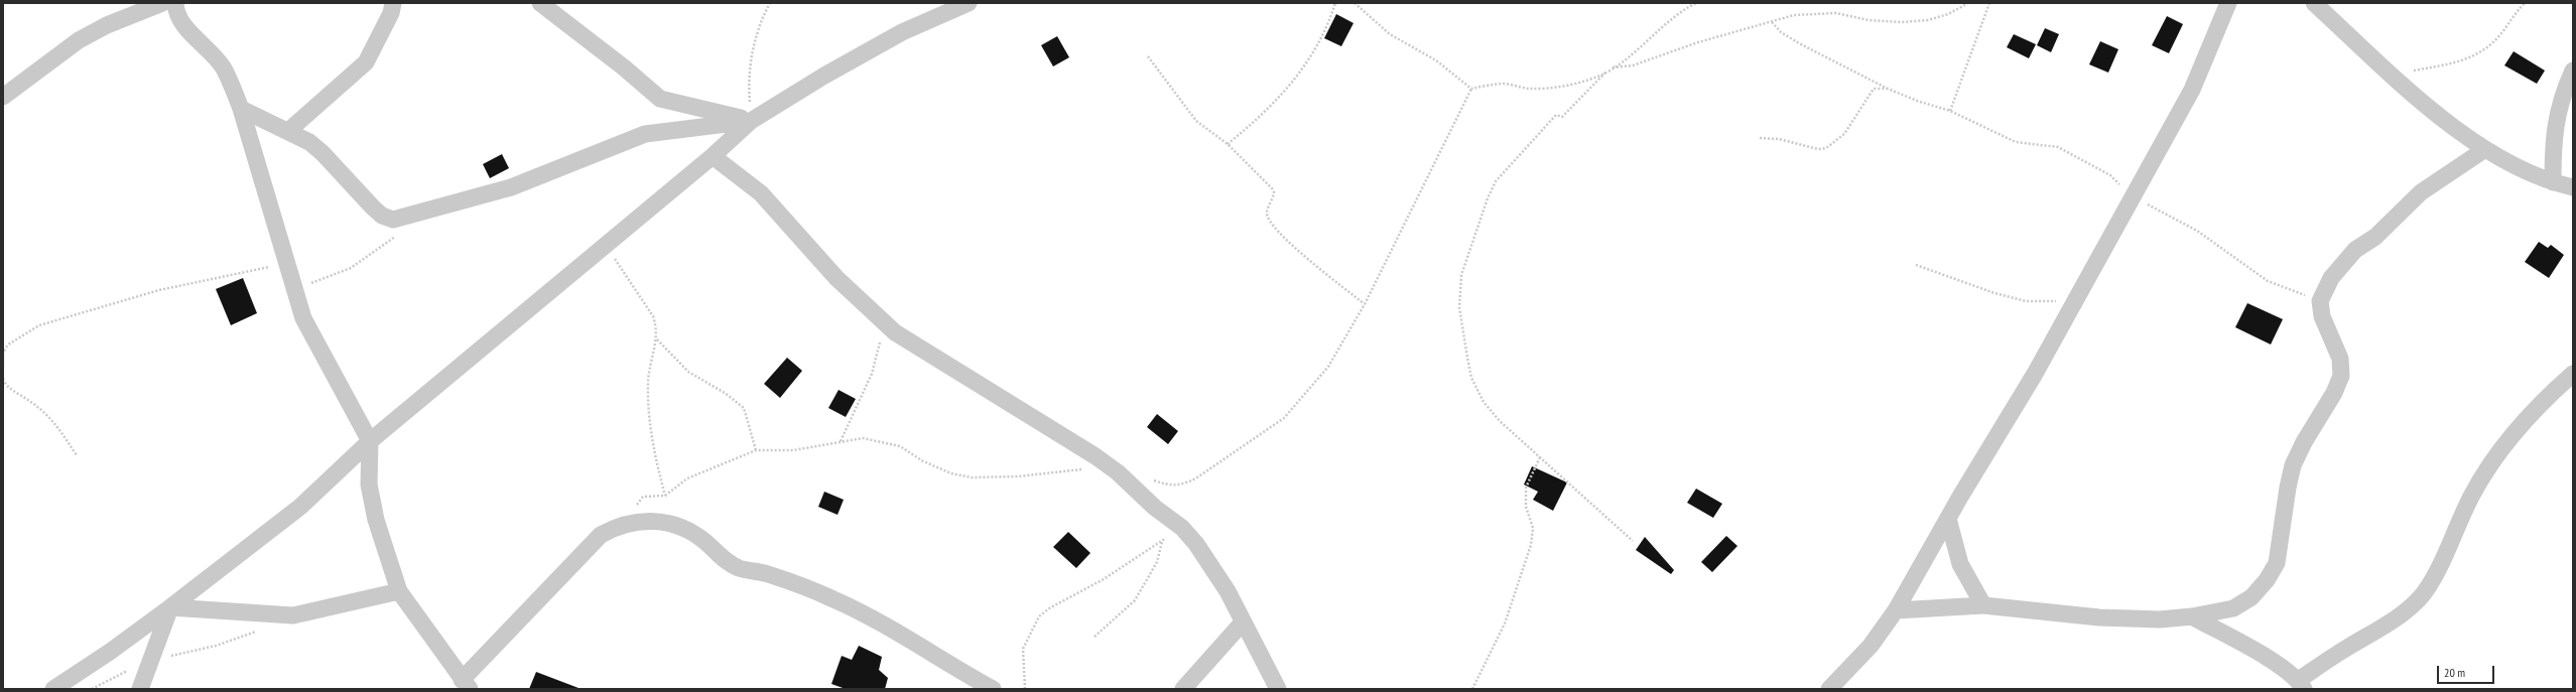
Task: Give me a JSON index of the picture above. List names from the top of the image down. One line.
{"scale_bar":"20 m"}
